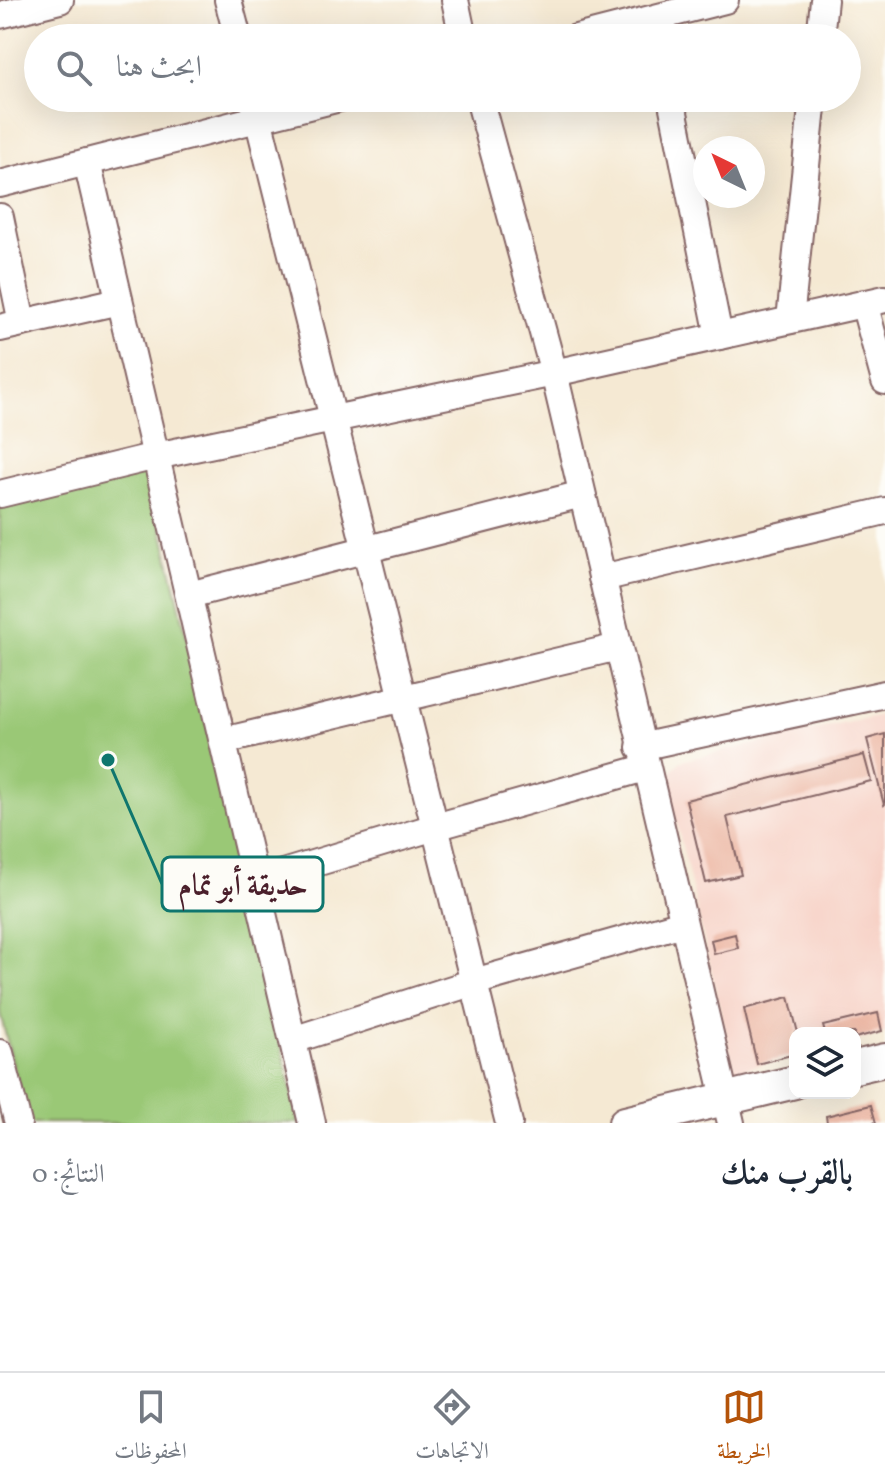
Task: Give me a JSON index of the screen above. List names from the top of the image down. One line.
{"places":["حديقة أبو تمام"],"north":"top left","page":{"search":"ابحث هنا","heading":["بالقرب منك","النتائج: 0"],"nav":["الخريطة","الاتجاهات","المحفوظات"]}}
